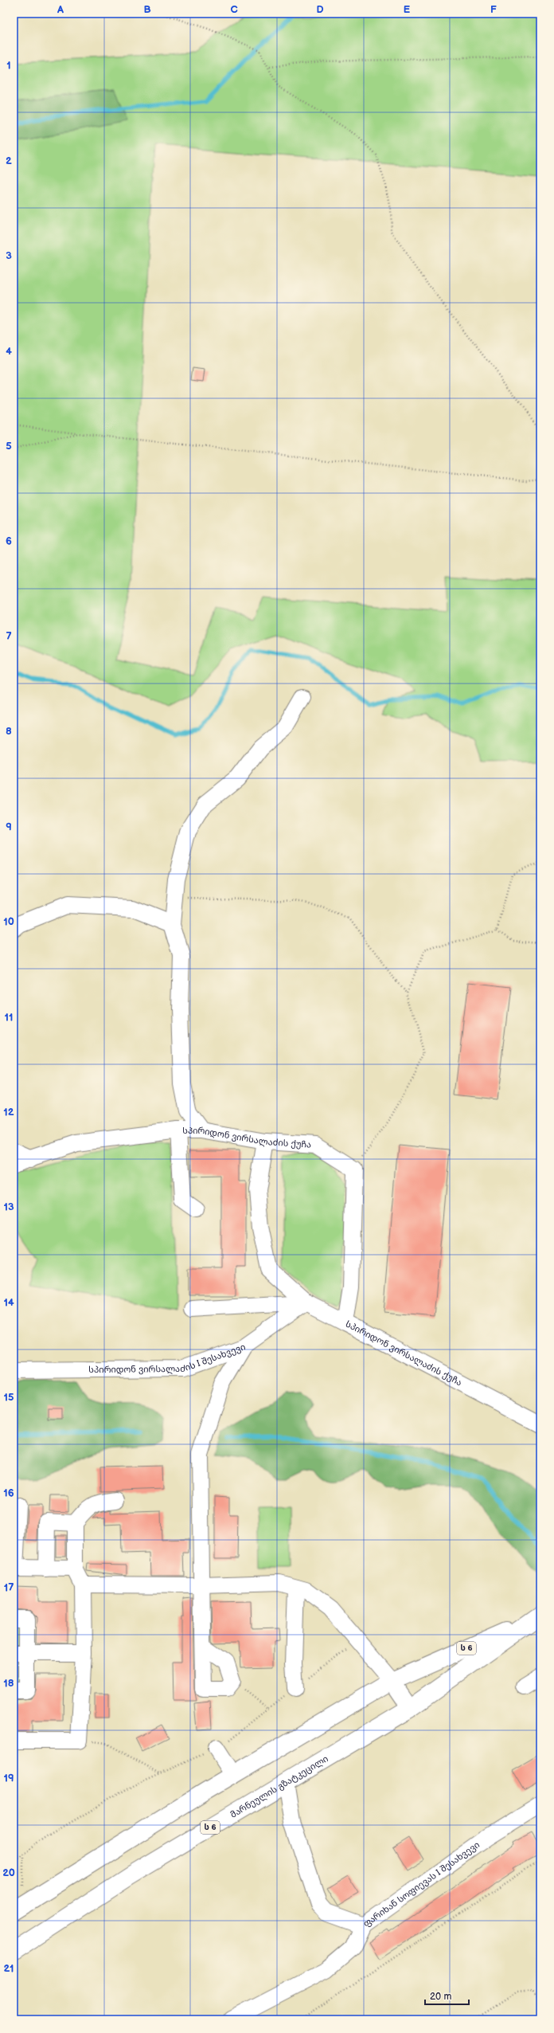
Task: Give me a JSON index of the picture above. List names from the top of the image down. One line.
{"streets":{"highway":["ს 6","მარნეულის გზატკეცილი"],"street":["სპირიდონ ვირსალაძის ქუჩა","სპირიდონ ვირსალაძის I შესახვევი","ფარიხან სოფიევას I შესახვევი"]},"scale_bar":"20 m","grid":{"columns":["A","B","C","D","E","F"],"rows":["1","2","3","4","5","6","7","8","9","10","11","12","13","14","15","16","17","18","19","20","21"]}}
